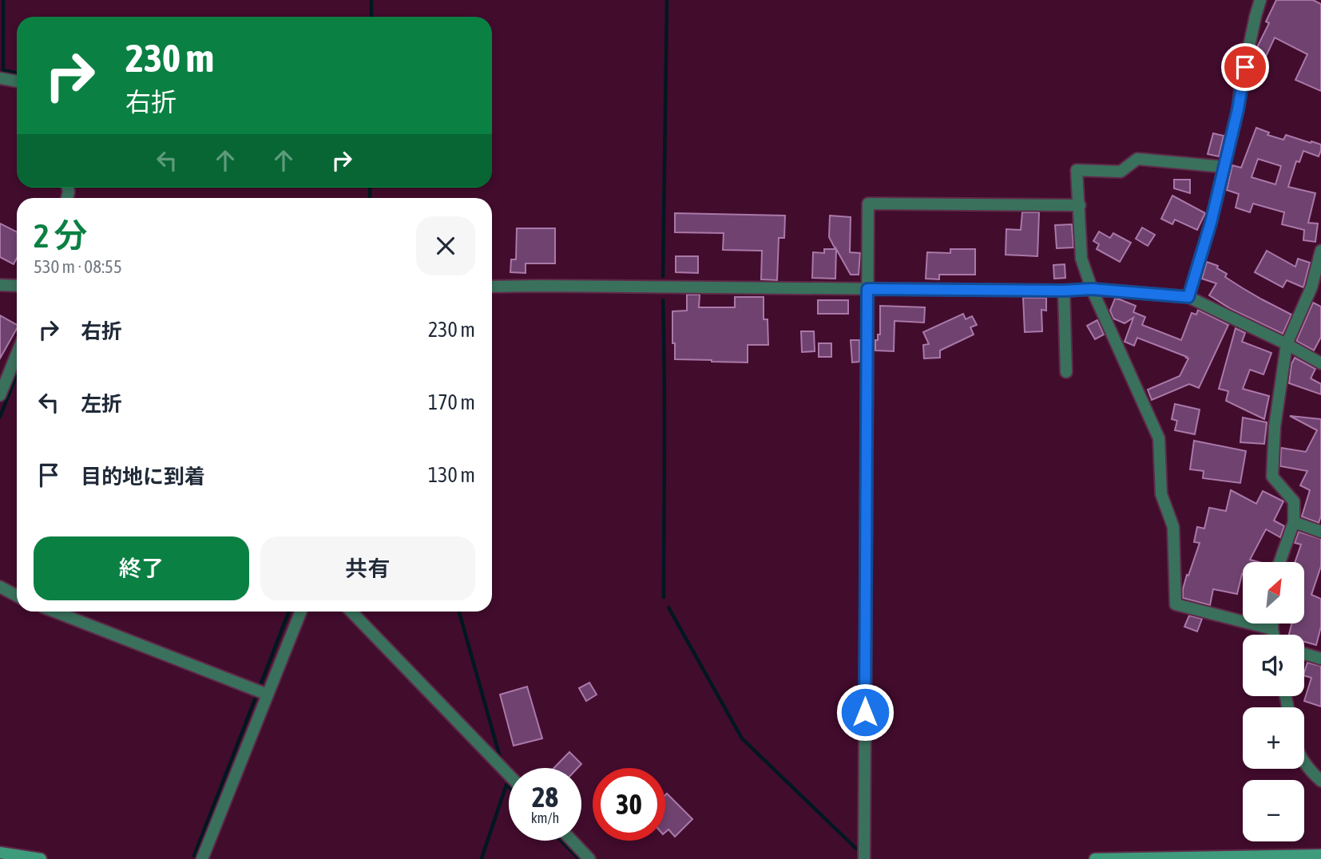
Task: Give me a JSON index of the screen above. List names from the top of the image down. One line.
{"north":"top right","page":{"turn":["230 m","右折"],"heading":["2 分","530 m · 08:55"],"list":[{"name":"右折","value":"230 m"},{"name":"左折","value":"170 m"},{"name":"目的地に到着","value":"130 m"}],"buttons":["終了","共有"],"map_buttons":["+","−"],"speed":"28 km/h","limit":"30"}}
